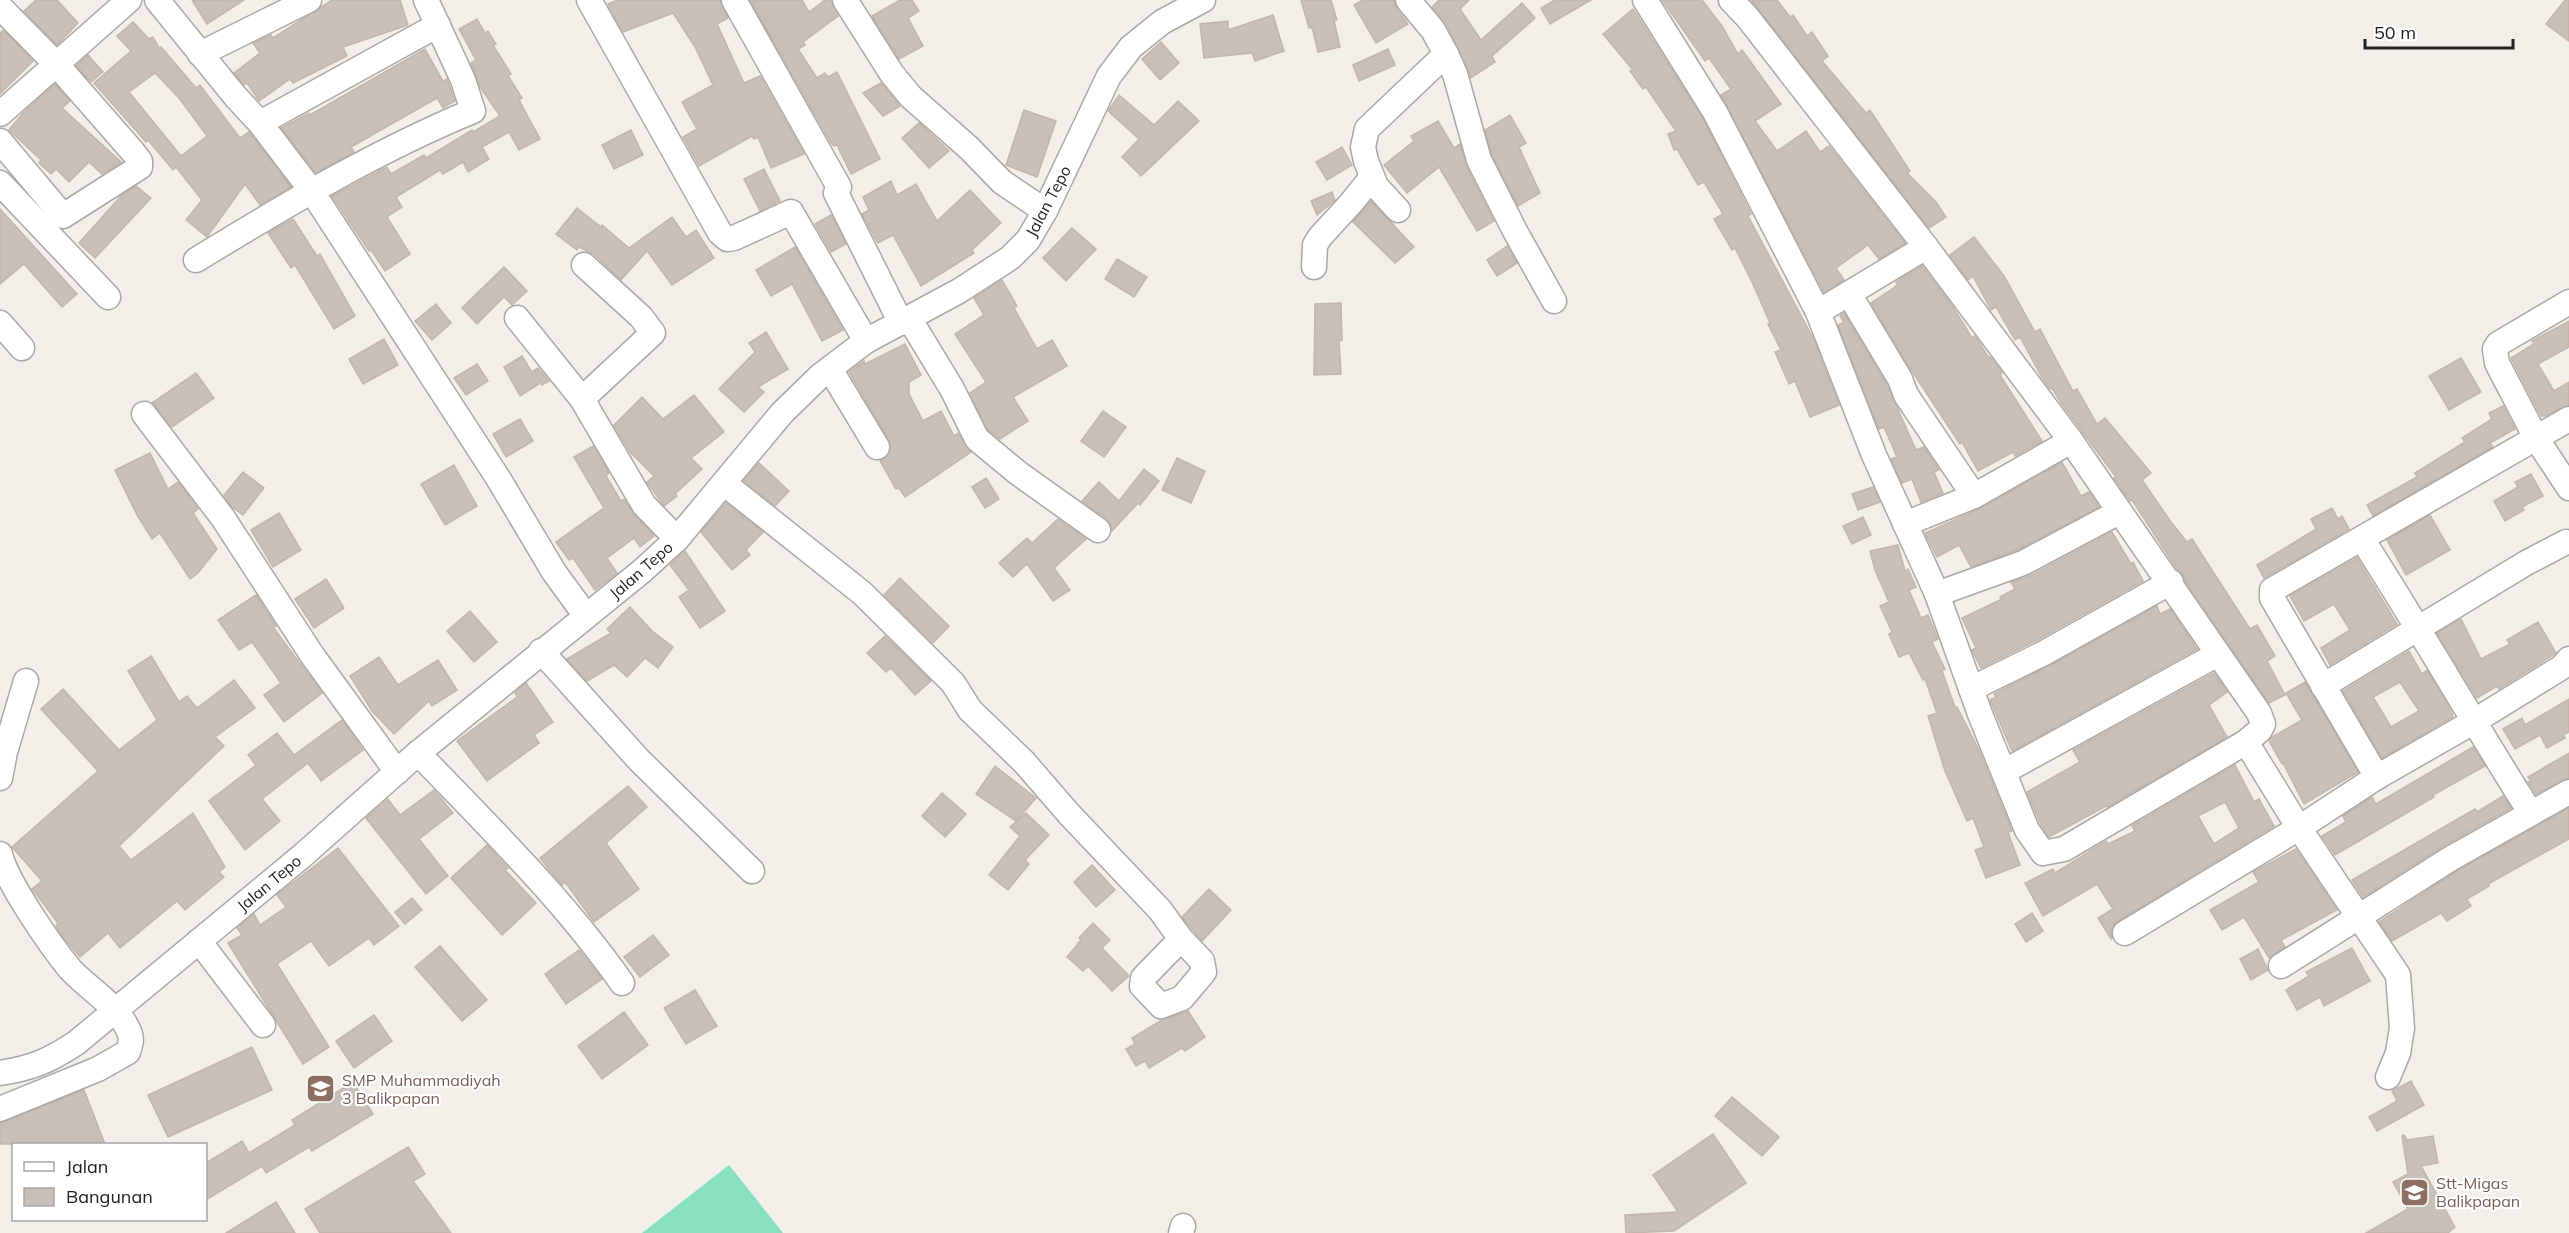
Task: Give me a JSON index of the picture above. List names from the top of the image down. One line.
{"streets":{"street":["Jalan Tepo"]},"places":{"school or university":["SMP Muhammadiyah 3 Balikpapan","Stt-Migas Balikpapan"]},"legend":["Jalan","Bangunan"],"scale_bar":"50 m"}
